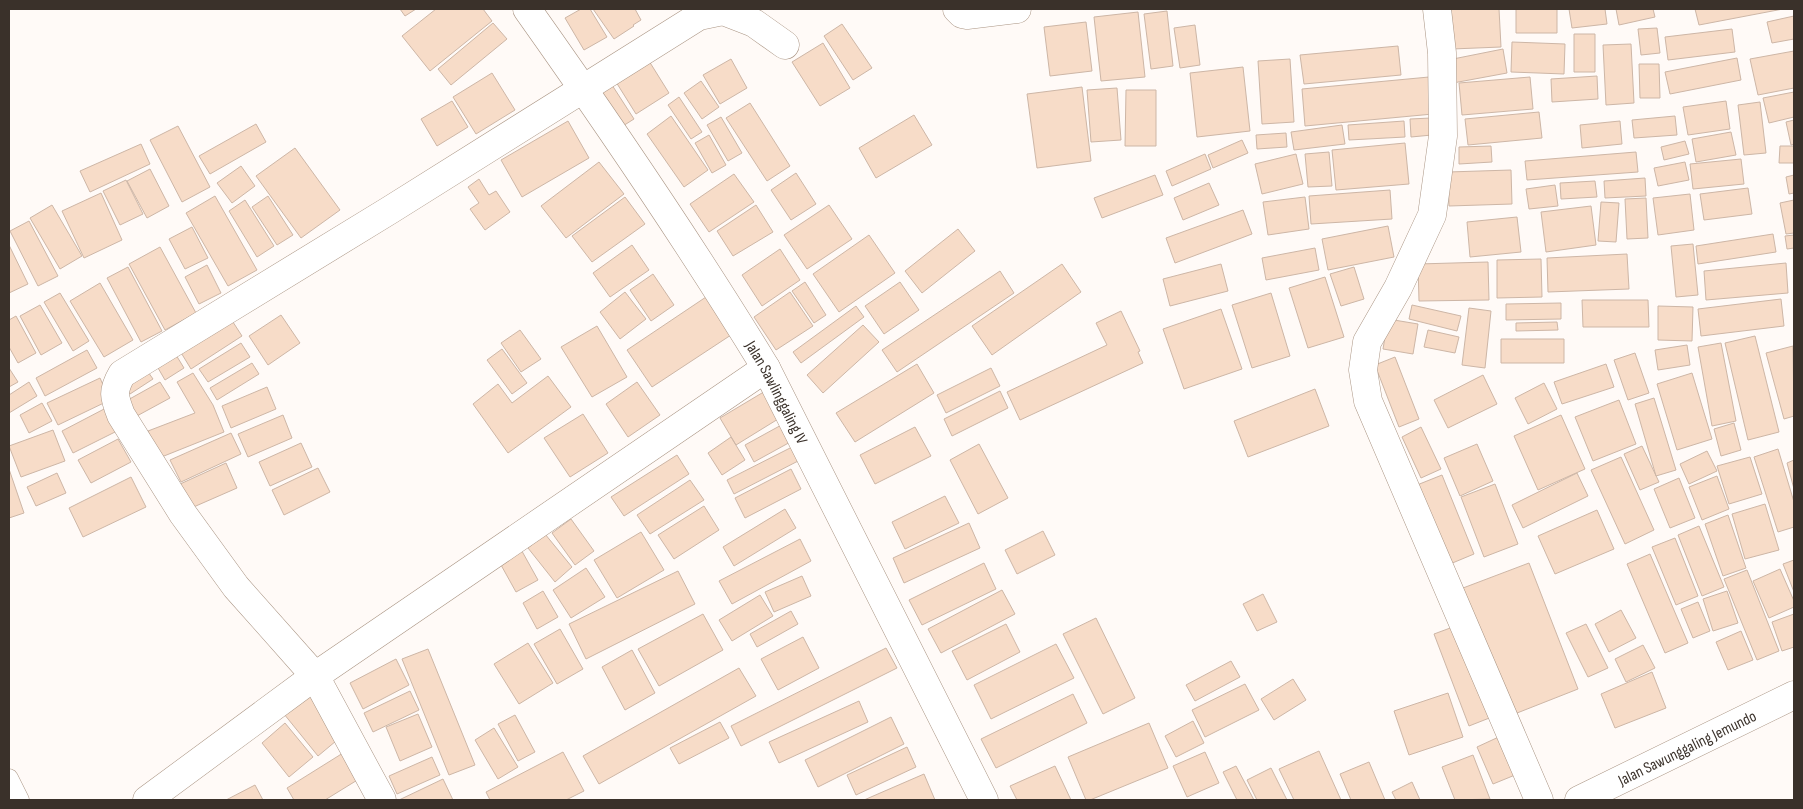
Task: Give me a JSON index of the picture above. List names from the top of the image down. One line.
{"streets":{"street":["Jalan Sawlinggaling IV","Jalan Sawunggaling Jemundo"]}}
